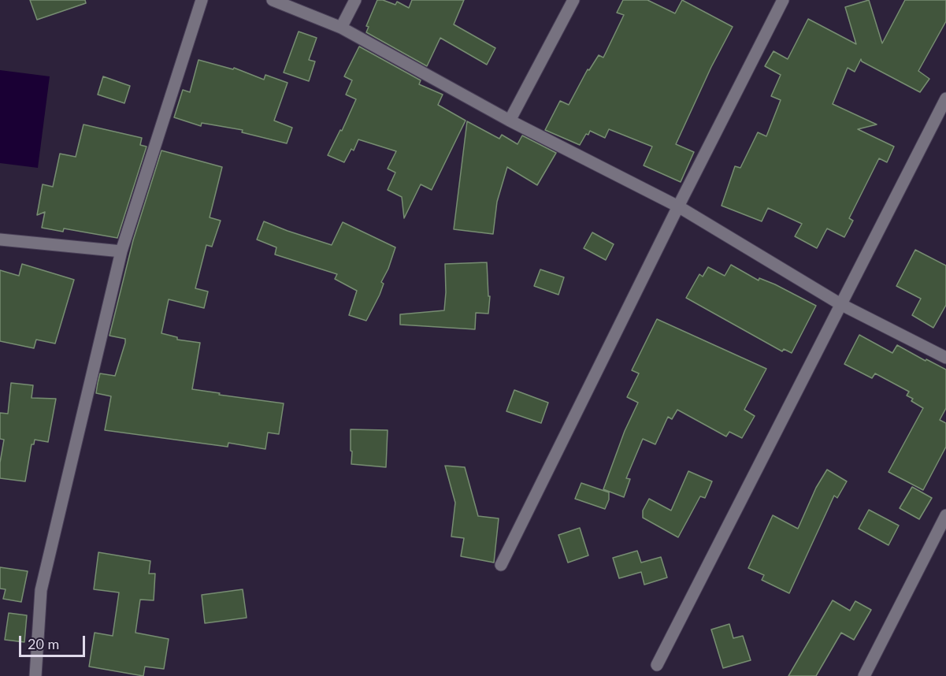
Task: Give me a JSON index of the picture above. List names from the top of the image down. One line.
{"scale_bar":"20 m"}
